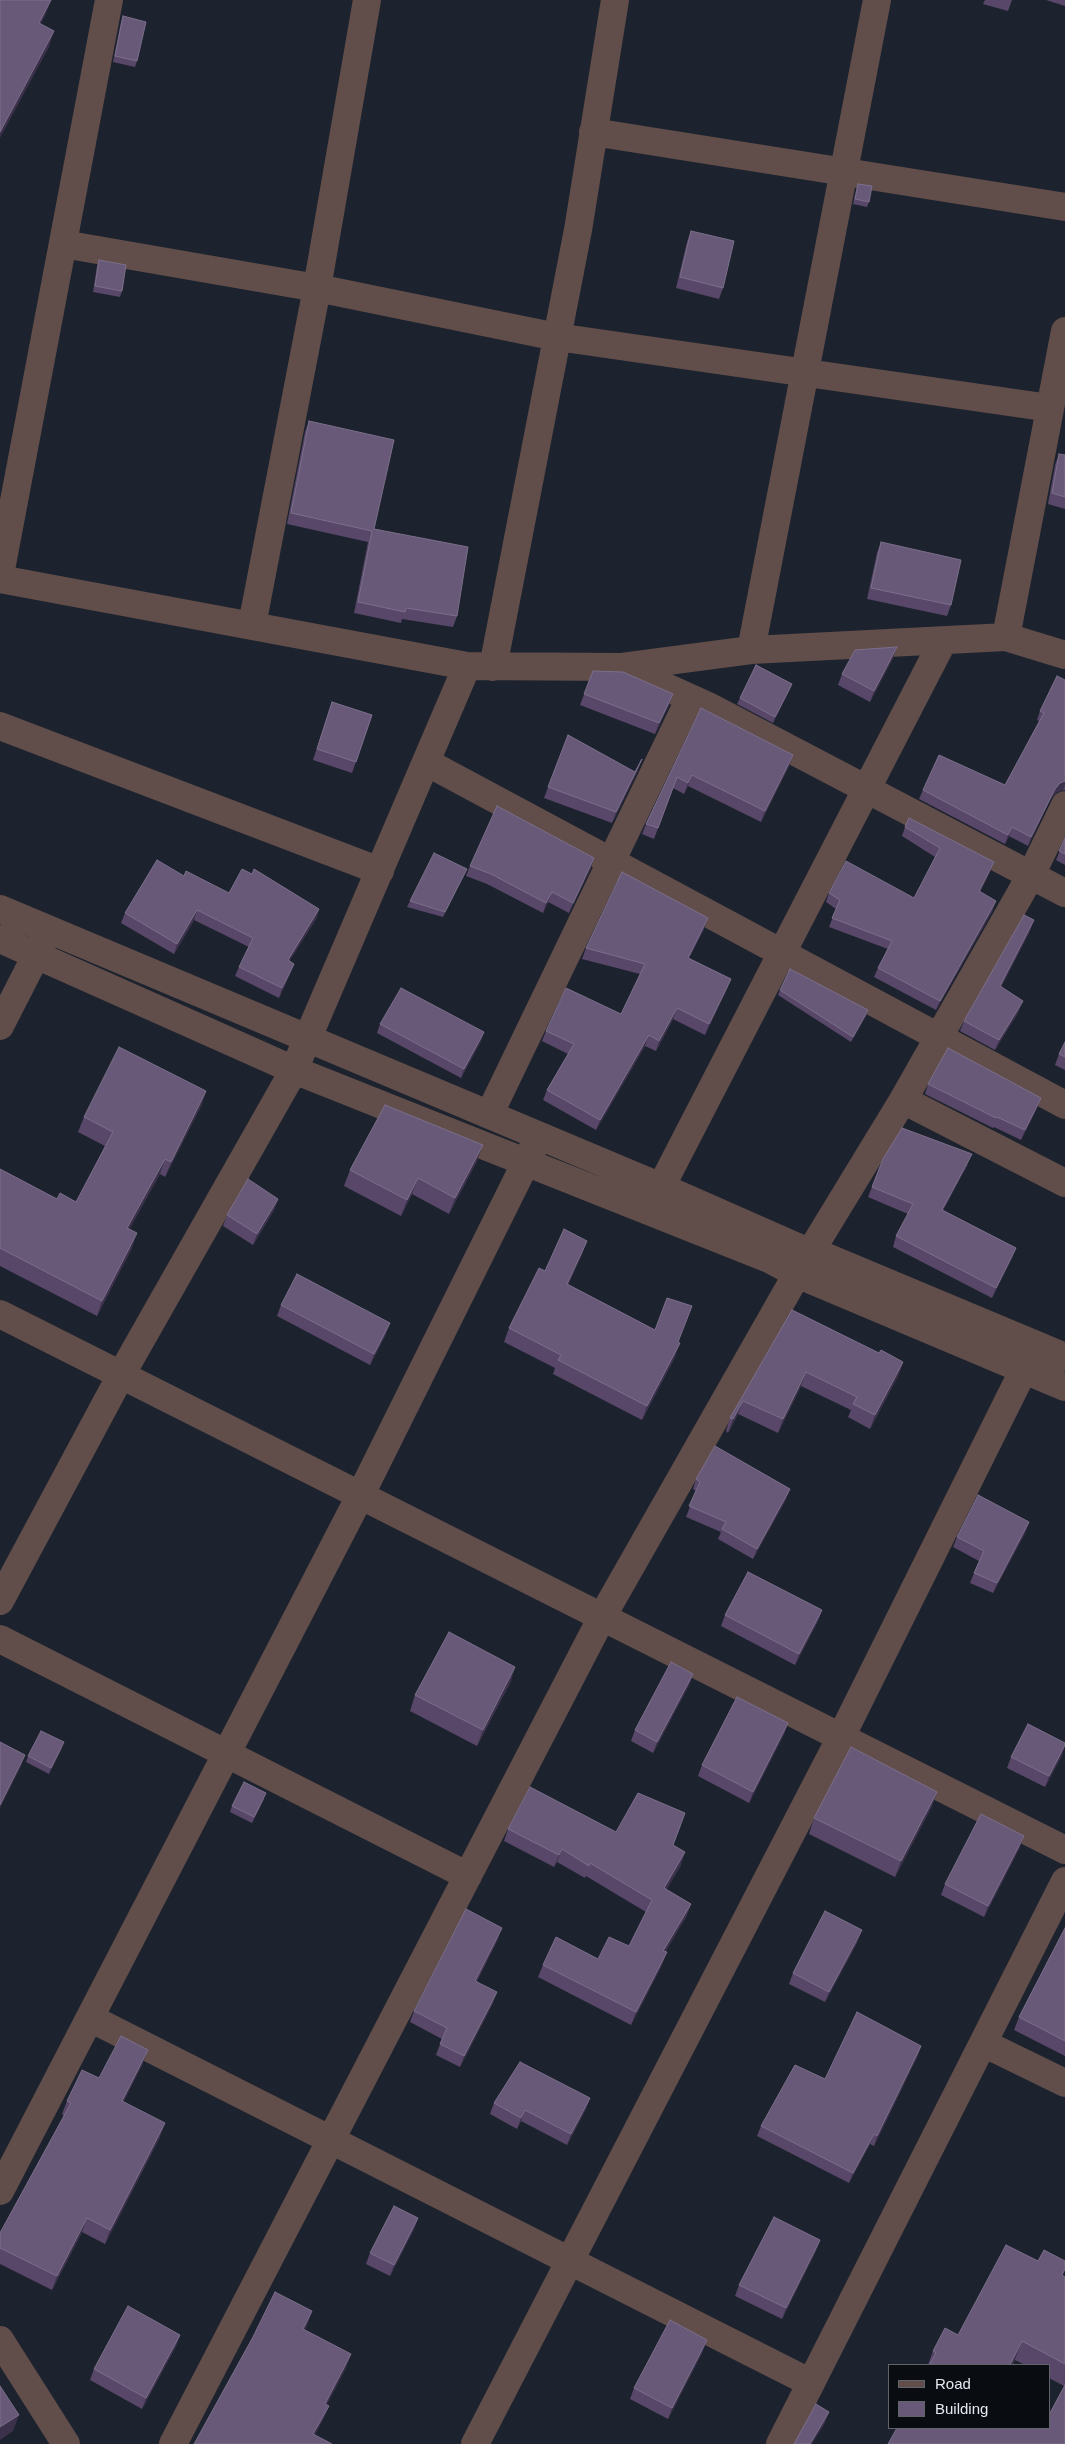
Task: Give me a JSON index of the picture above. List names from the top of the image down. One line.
{"legend":["Road","Building"]}
